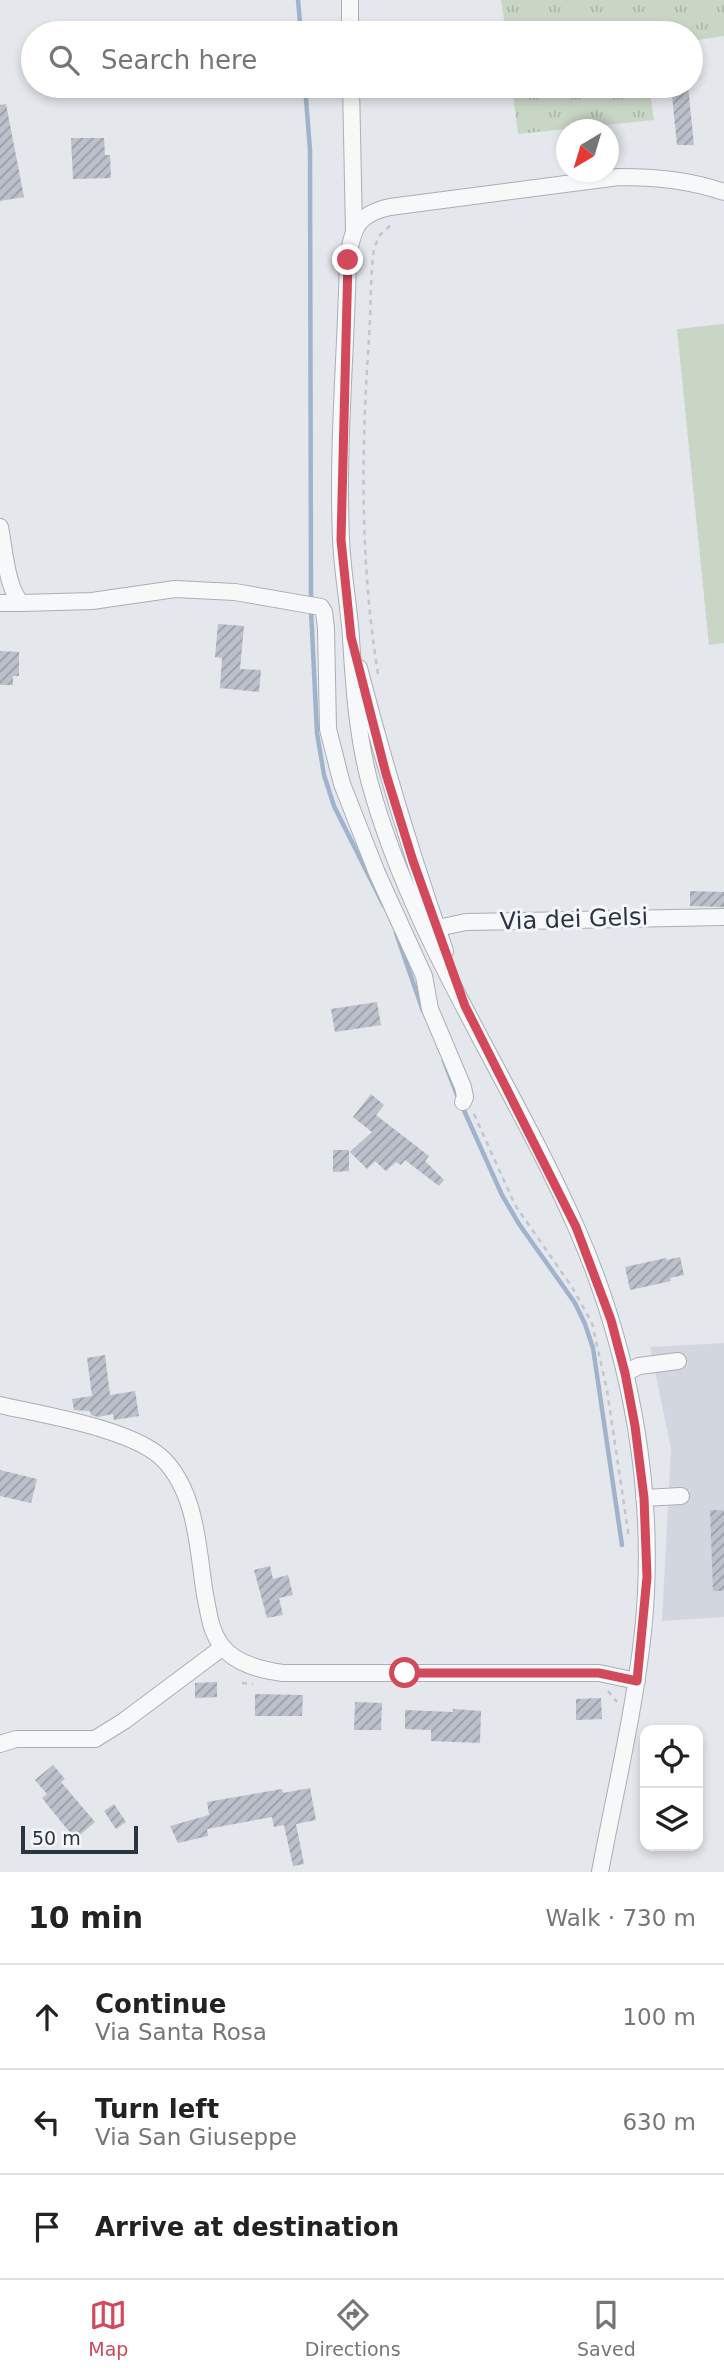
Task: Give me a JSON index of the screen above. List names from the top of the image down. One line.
{"streets":{"street":["Via dei Gelsi"]},"scale_bar":"50 m","north":"bottom left","page":{"search":"Search here","scale":"50 m","heading":["10 min","Walk · 730 m"],"list":[["Continue","Via Santa Rosa","100 m"],["Turn left","Via San Giuseppe","630 m"],"Arrive at destination"],"nav":["Map","Directions","Saved"]}}
